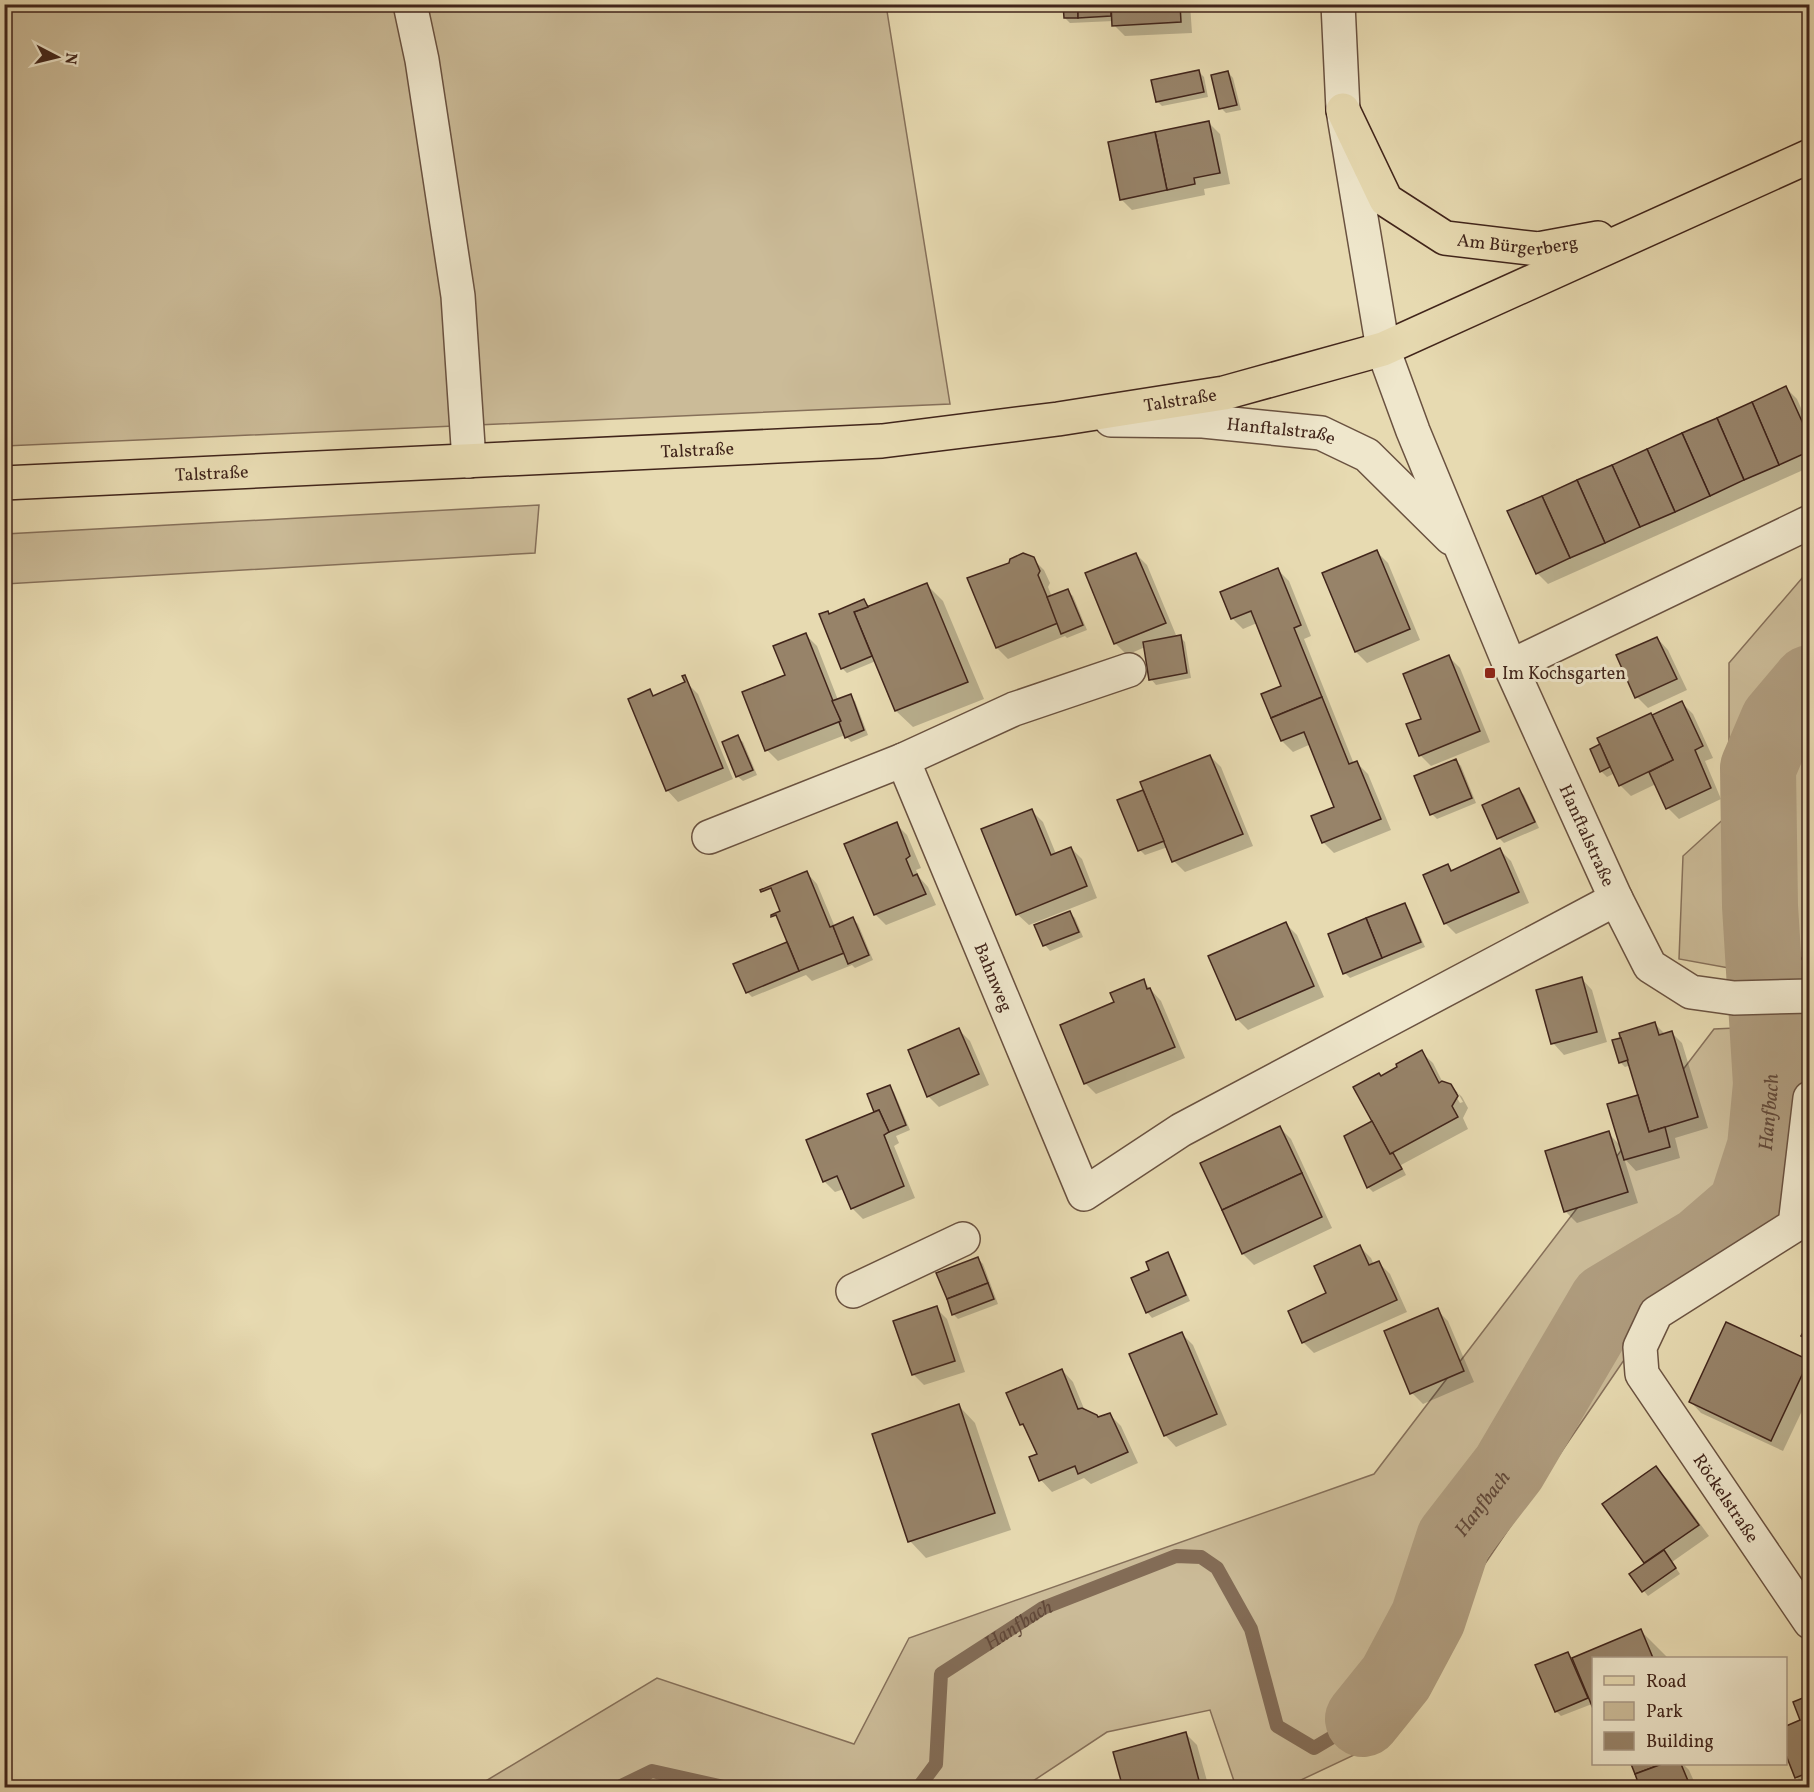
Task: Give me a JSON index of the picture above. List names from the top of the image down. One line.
{"streets":{"main road":["Am Bürgerberg","Talstraße"],"street":["Hanftalstraße","Bahnweg","Röckelstraße"]},"crossings":[["Am Bürgerberg","Talstraße"],["Am Bürgerberg","Hanftalstraße"],["Talstraße","Hanftalstraße"],["Hanftalstraße","Bahnweg"]],"water":["Hanfbach"],"places":{"transit":["Im Kochsgarten"]},"legend":["Road","Park","Building"],"north":"right"}
